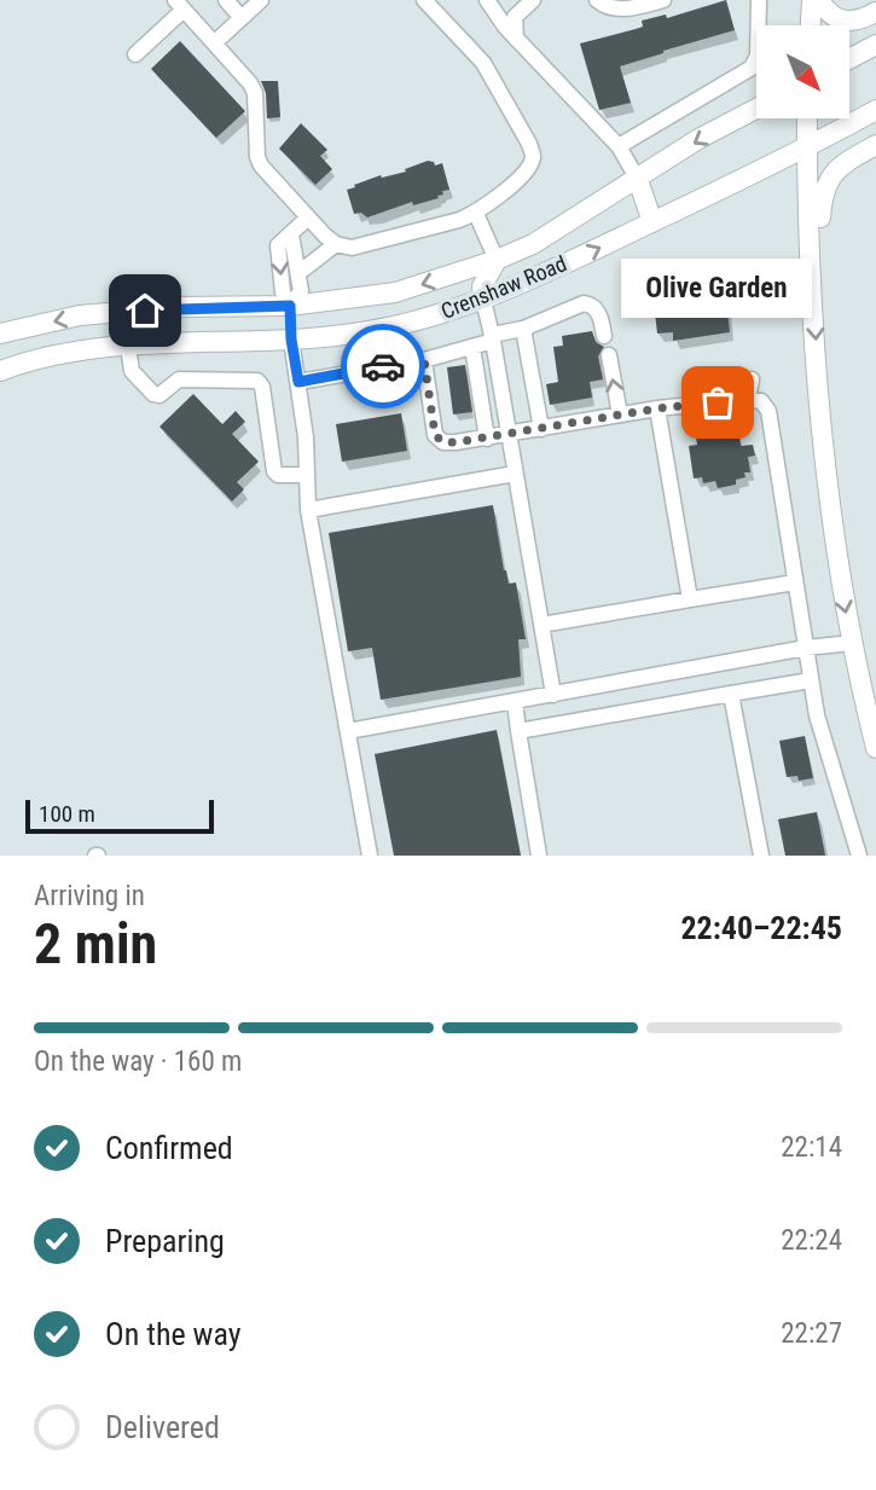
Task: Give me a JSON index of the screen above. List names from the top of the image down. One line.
{"streets":{"main road":["Crenshaw Road"]},"places":["Olive Garden"],"scale_bar":"100 m","north":"bottom right","page":{"bubble":"Olive Garden","scale":"100 m","heading":["2 min","Arriving in","22:40–22:45"],"bar":"On the way · 160 m","list":[["Confirmed","22:14"],["Preparing","22:24"],["On the way","22:27"],"Delivered"]}}
